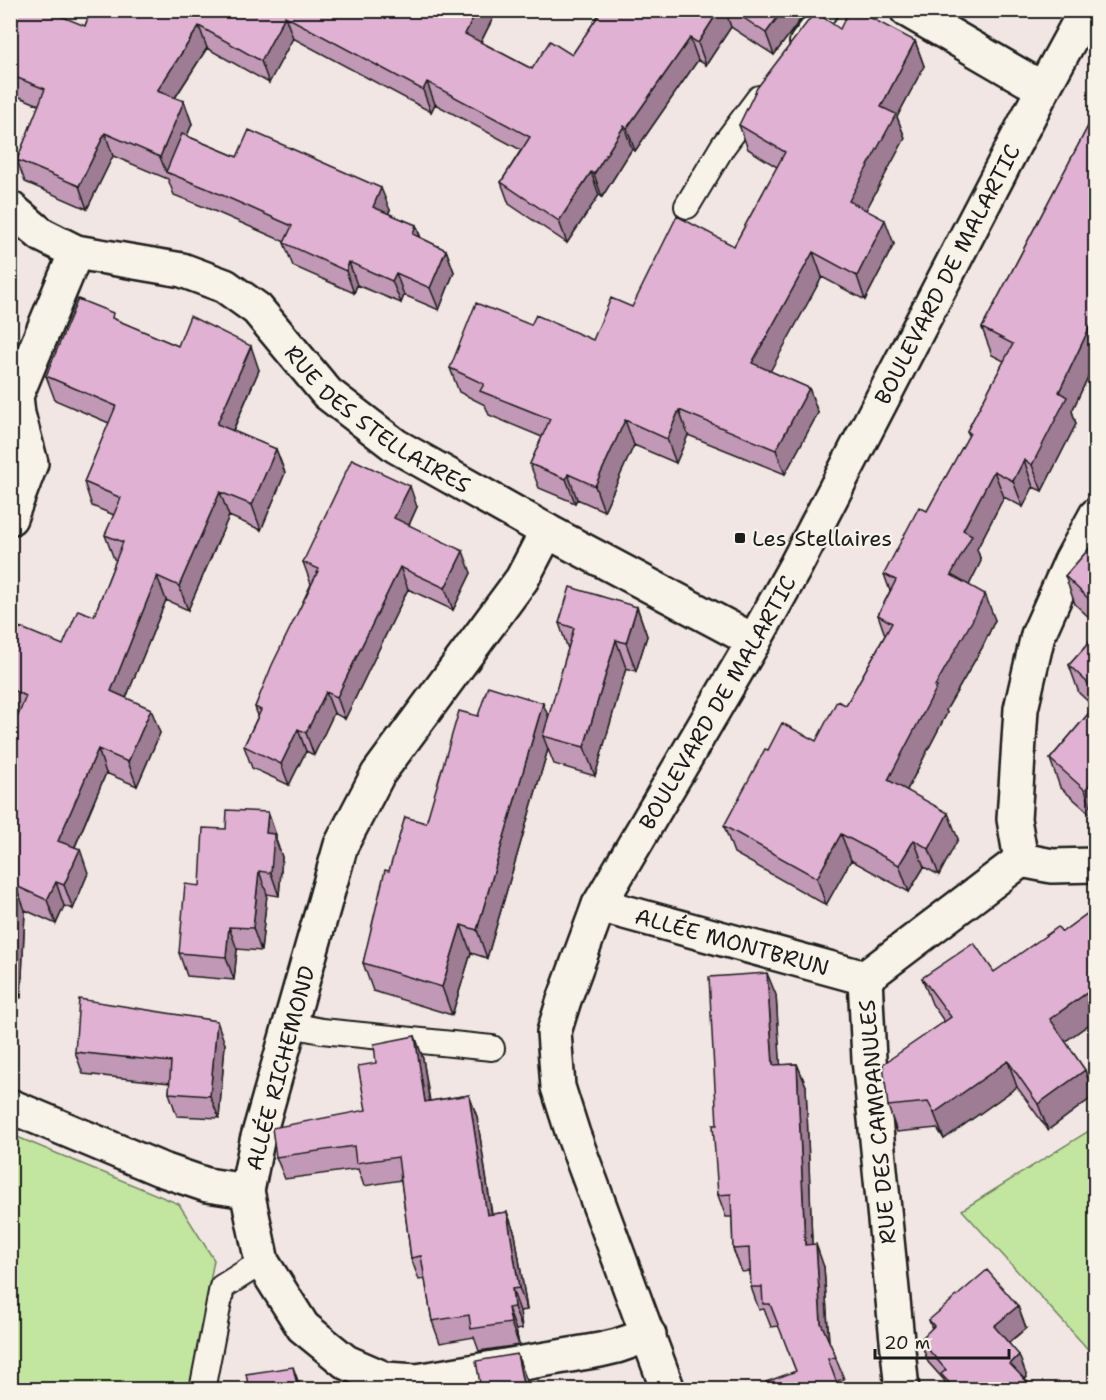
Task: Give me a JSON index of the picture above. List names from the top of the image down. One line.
{"streets":{"street":["BOULEVARD DE MALARTIC","RUE DES STELLAIRES","ALLÉE MONTBRUN","ALLÉE RICHEMOND","RUE DES CAMPANULES"]},"crossings":[["BOULEVARD DE MALARTIC","RUE DES STELLAIRES"],["BOULEVARD DE MALARTIC","ALLÉE MONTBRUN"],["BOULEVARD DE MALARTIC","ALLÉE RICHEMOND"],["RUE DES STELLAIRES","ALLÉE RICHEMOND"],["ALLÉE MONTBRUN","RUE DES CAMPANULES"]],"places":{"transit":["Les Stellaires"]},"scale_bar":"20 m"}
